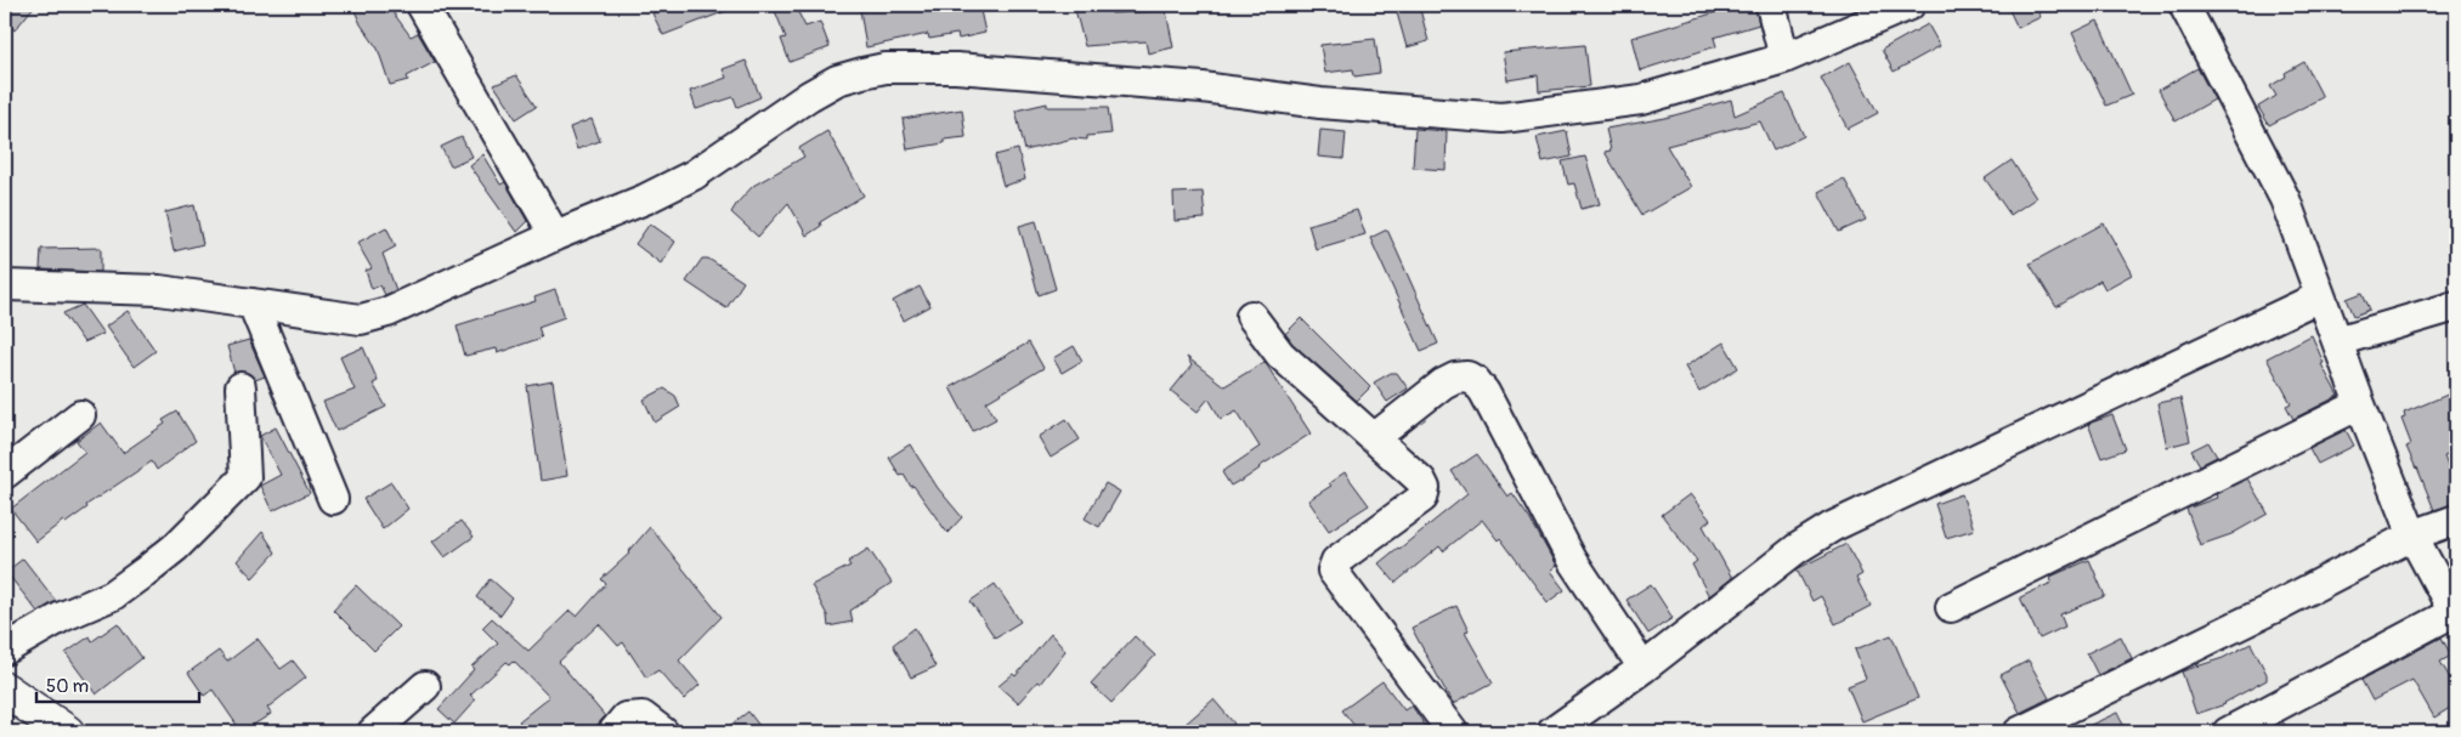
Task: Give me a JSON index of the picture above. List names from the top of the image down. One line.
{"scale_bar":"50 m"}
